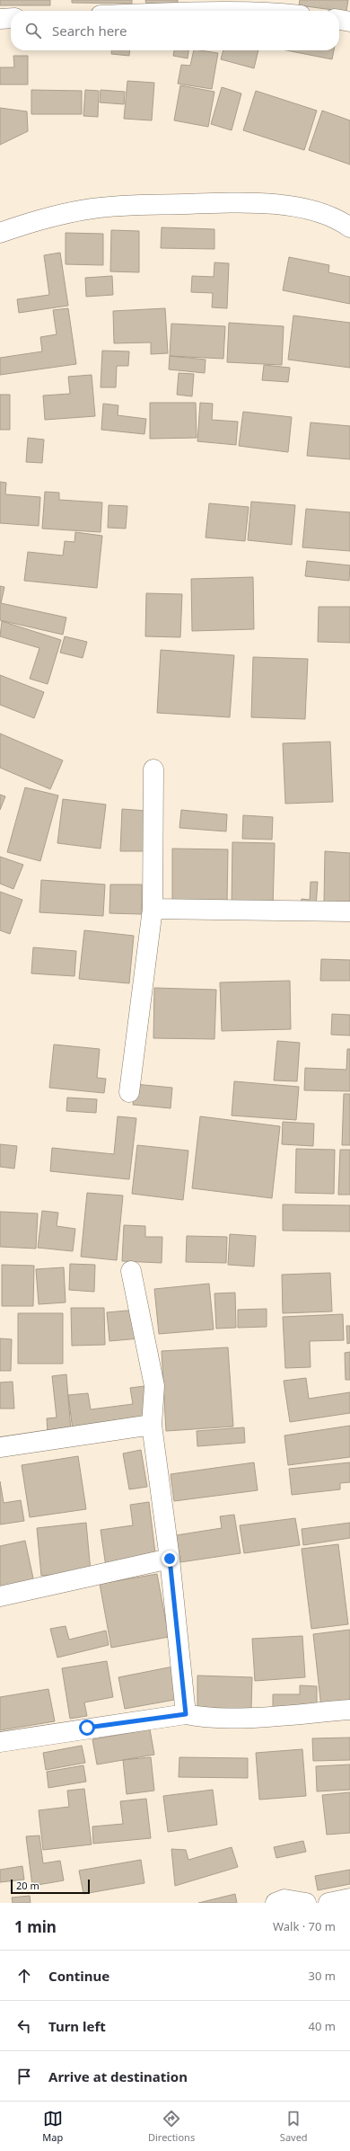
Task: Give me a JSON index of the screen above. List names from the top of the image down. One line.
{"scale_bar":"20 m","page":{"search":"Search here","scale":"20 m","heading":["1 min","Walk · 70 m"],"list":[["Continue","30 m"],["Turn left","40 m"],"Arrive at destination"],"nav":["Map","Directions","Saved"]}}
